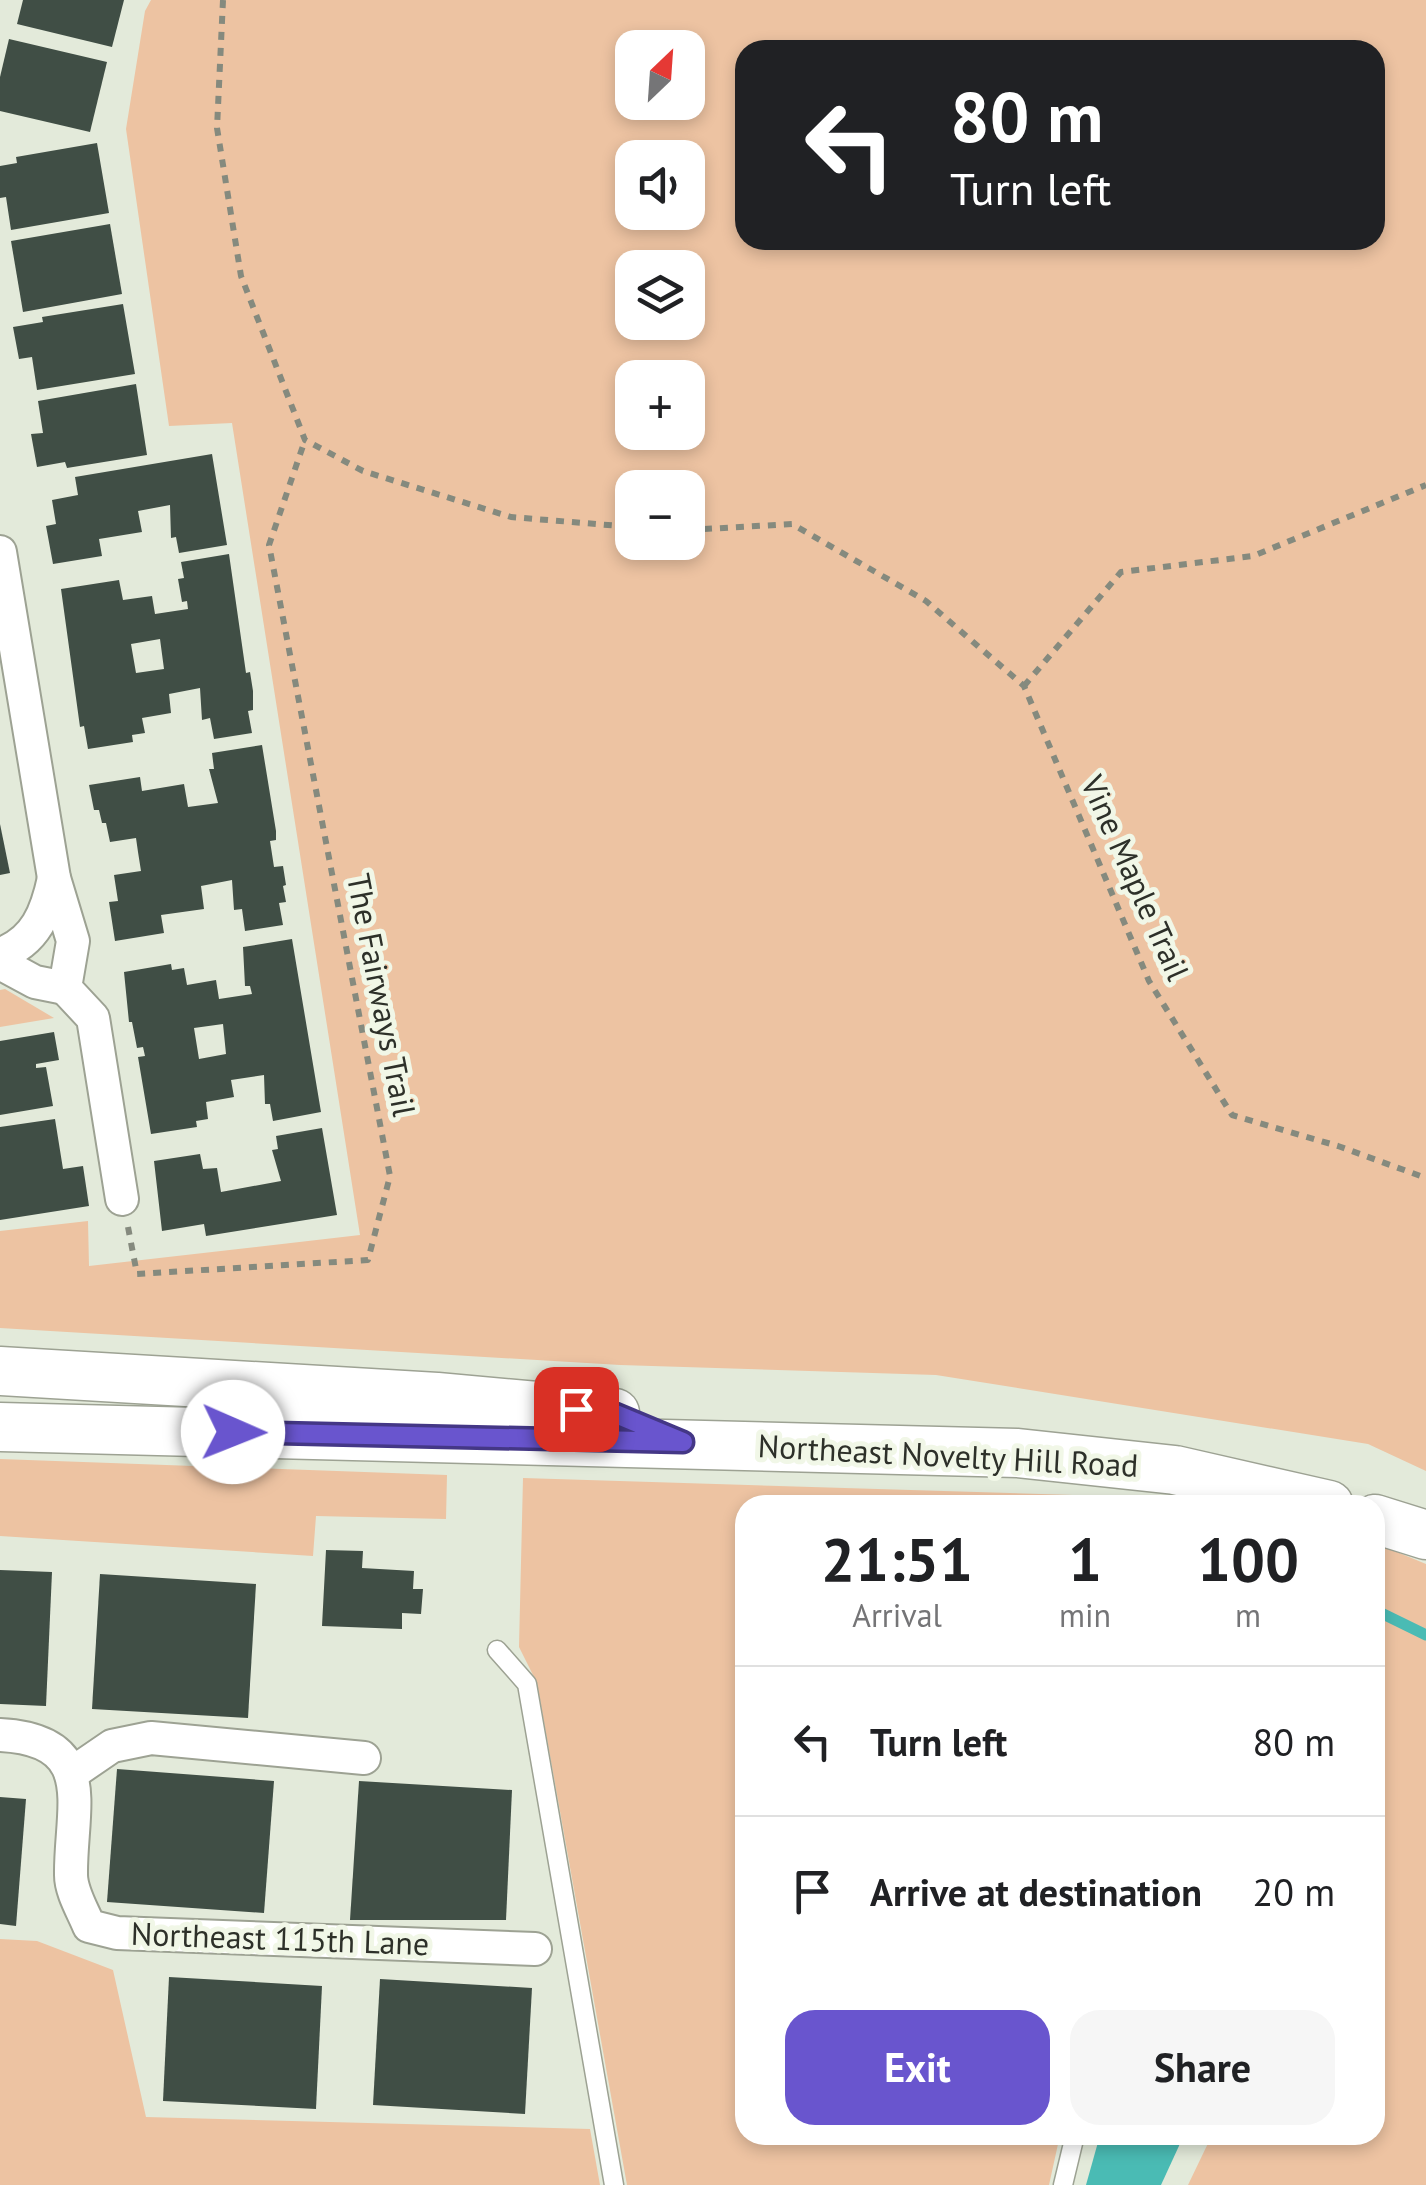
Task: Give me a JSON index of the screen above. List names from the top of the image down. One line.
{"streets":{"main road":["Northeast Novelty Hill Road"],"street":["Northeast 115th Lane"],"path":["Vine Maple Trail","The Fairways Trail"]},"north":"top right","page":{"map_buttons":["+","−"],"turn":["80 m","Turn left"],"eta":["21:51","Arrival","1","min","100","m"],"list":[{"name":"Turn left","value":"80 m"},{"name":"Arrive at destination","value":"20 m"}],"buttons":["Exit","Share"]}}
